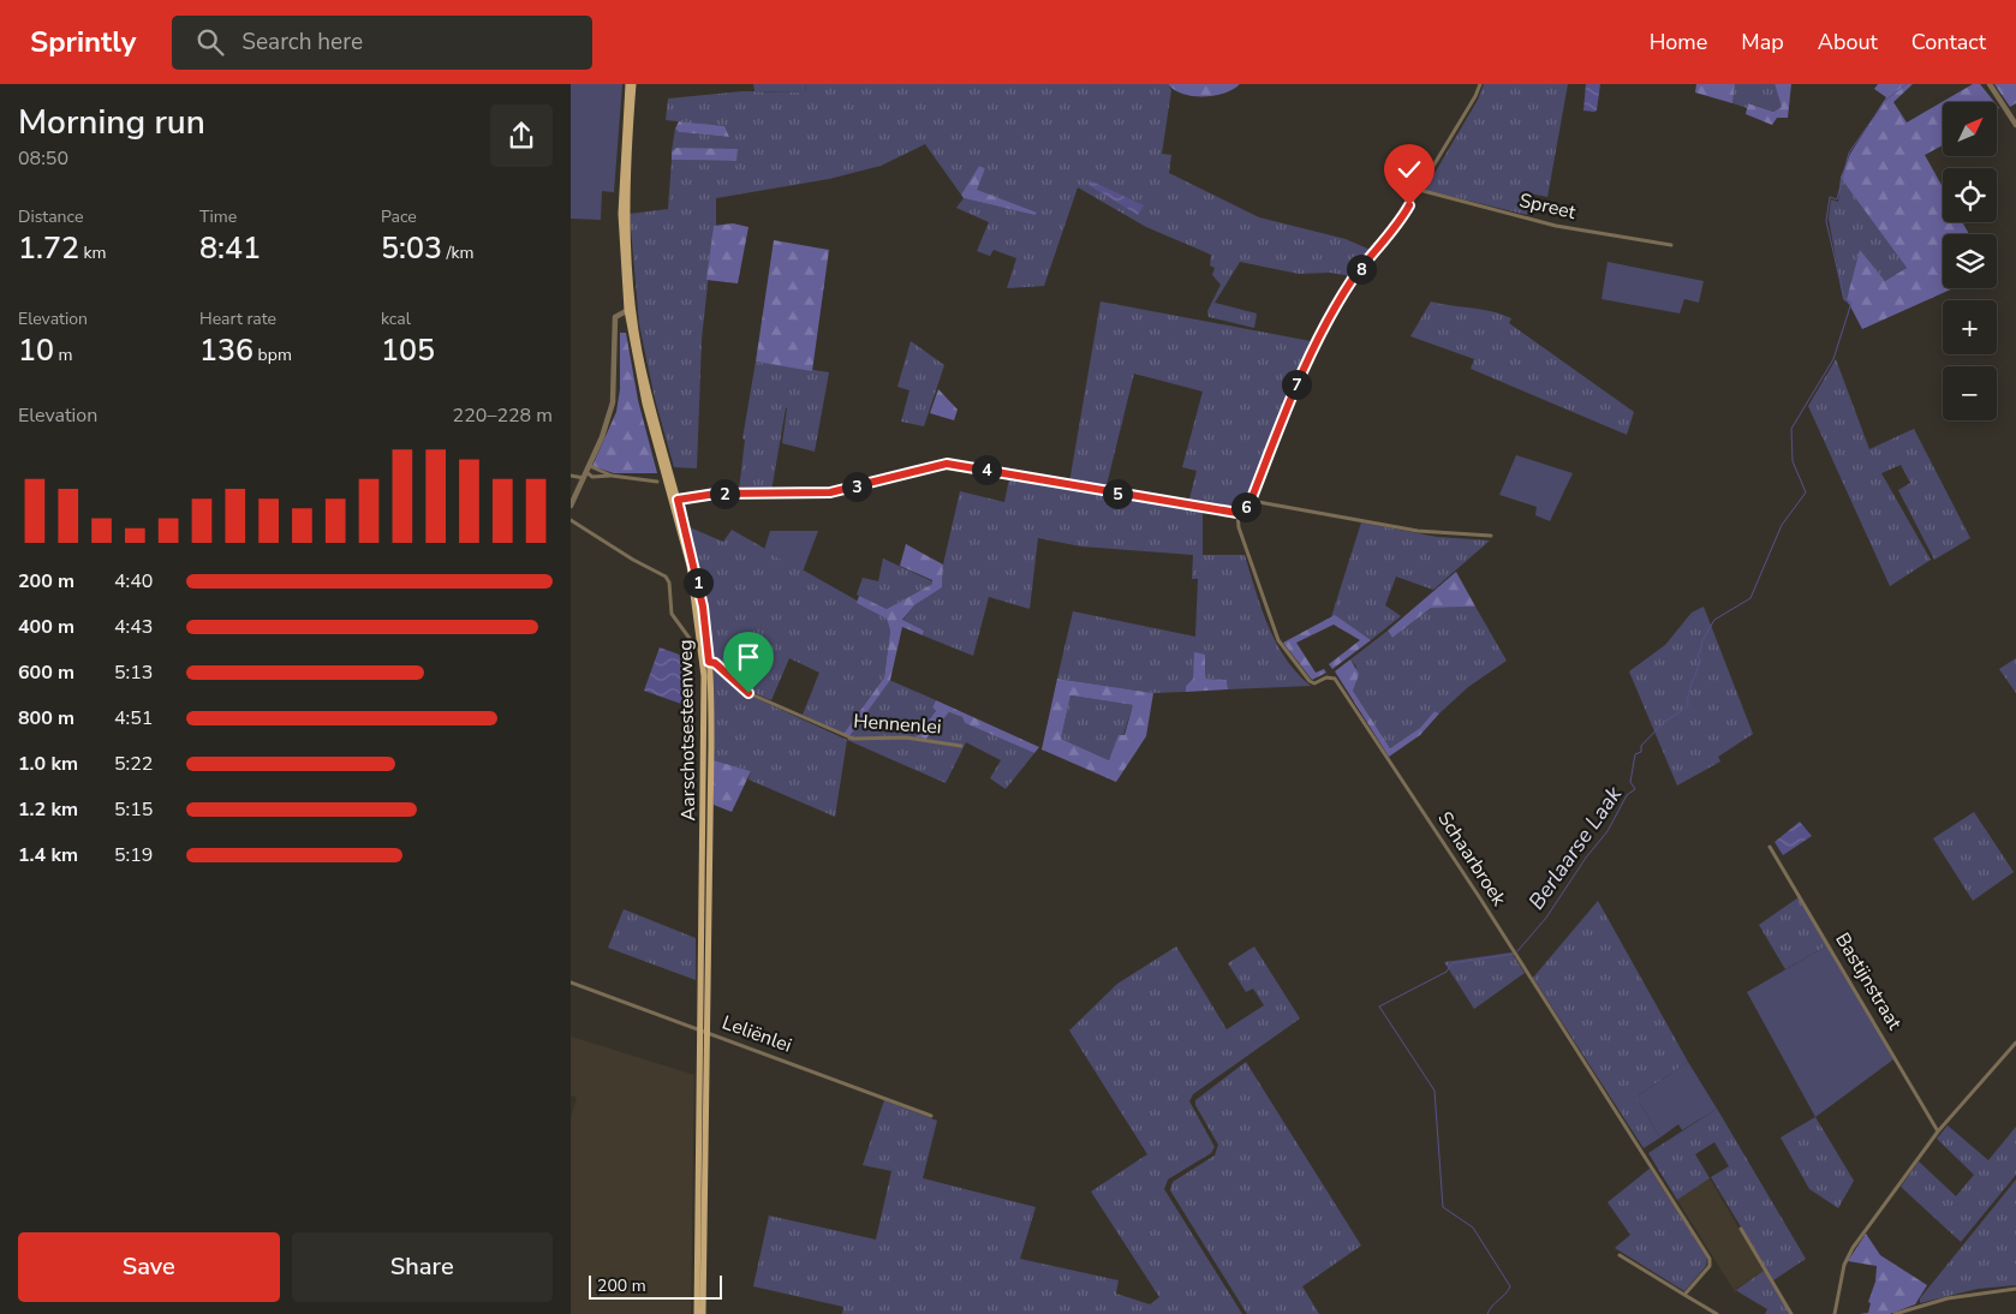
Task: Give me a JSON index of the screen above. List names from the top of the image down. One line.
{"streets":{"main road":["Aarschotsesteenweg"],"street":["Spreet","Hennenlei","Schaarbroek","Bastijnstraat","Leliënlei"]},"crossings":[["Hennenlei","Aarschotsesteenweg"],["Aarschotsesteenweg","Leliënlei"]],"water":["Berlaarse Laak"],"scale_bar":"200 m","north":"top right","page":{"header":"Sprintly","search":"Search here","nav":["Home","Map","About","Contact"],"heading":["Morning run","08:50"],"map_buttons":["+","−"],"stats":[["Distance","1.72 km"],["Time","8:41"],["Pace","5:03 /km"],["Elevation","10 m"],["Heart rate","136 bpm"],["kcal","105"]],"pins":["8","7","4","3","2","5","6","1"],"chart":["Elevation","220–228 m"],"list":[{"name":"200 m","note":"4:40"},{"name":"400 m","note":"4:43"},{"name":"600 m","note":"5:13"},{"name":"800 m","note":"4:51"},{"name":"1.0 km","note":"5:22"},{"name":"1.2 km","note":"5:15"},{"name":"1.4 km","note":"5:19"}],"buttons":["Save","Share"],"scale":"200 m"}}
